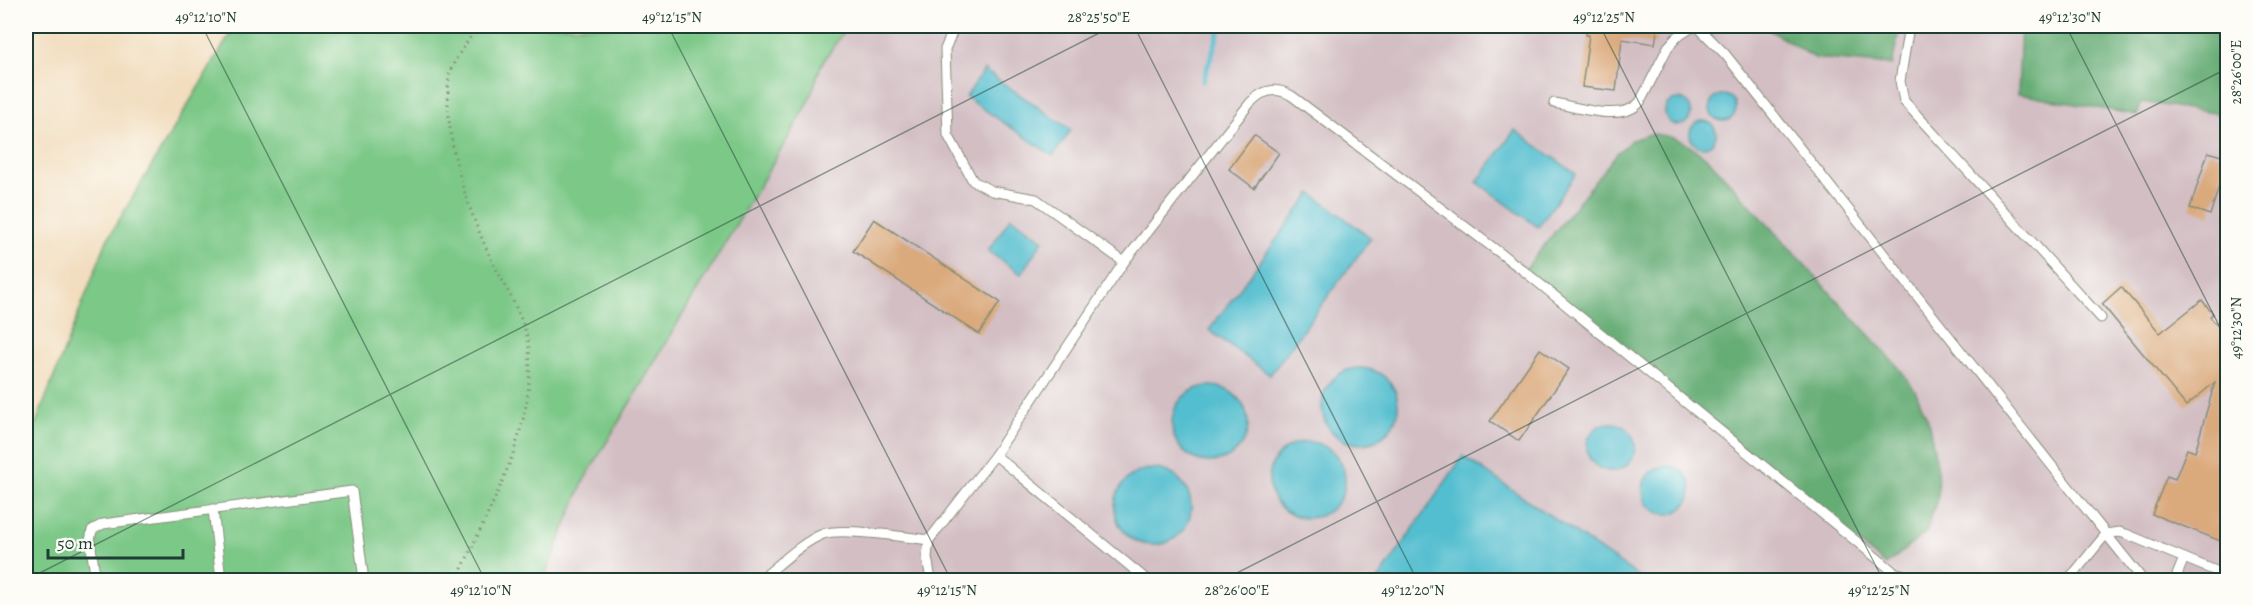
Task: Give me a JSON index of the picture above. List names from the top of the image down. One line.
{"scale_bar":"50 m","coordinates":["49°12'10\"N","49°12'15\"N","28°25'50\"E","49°12'25\"N","49°12'30\"N","28°26'00\"E","49°12'20\"N"]}
